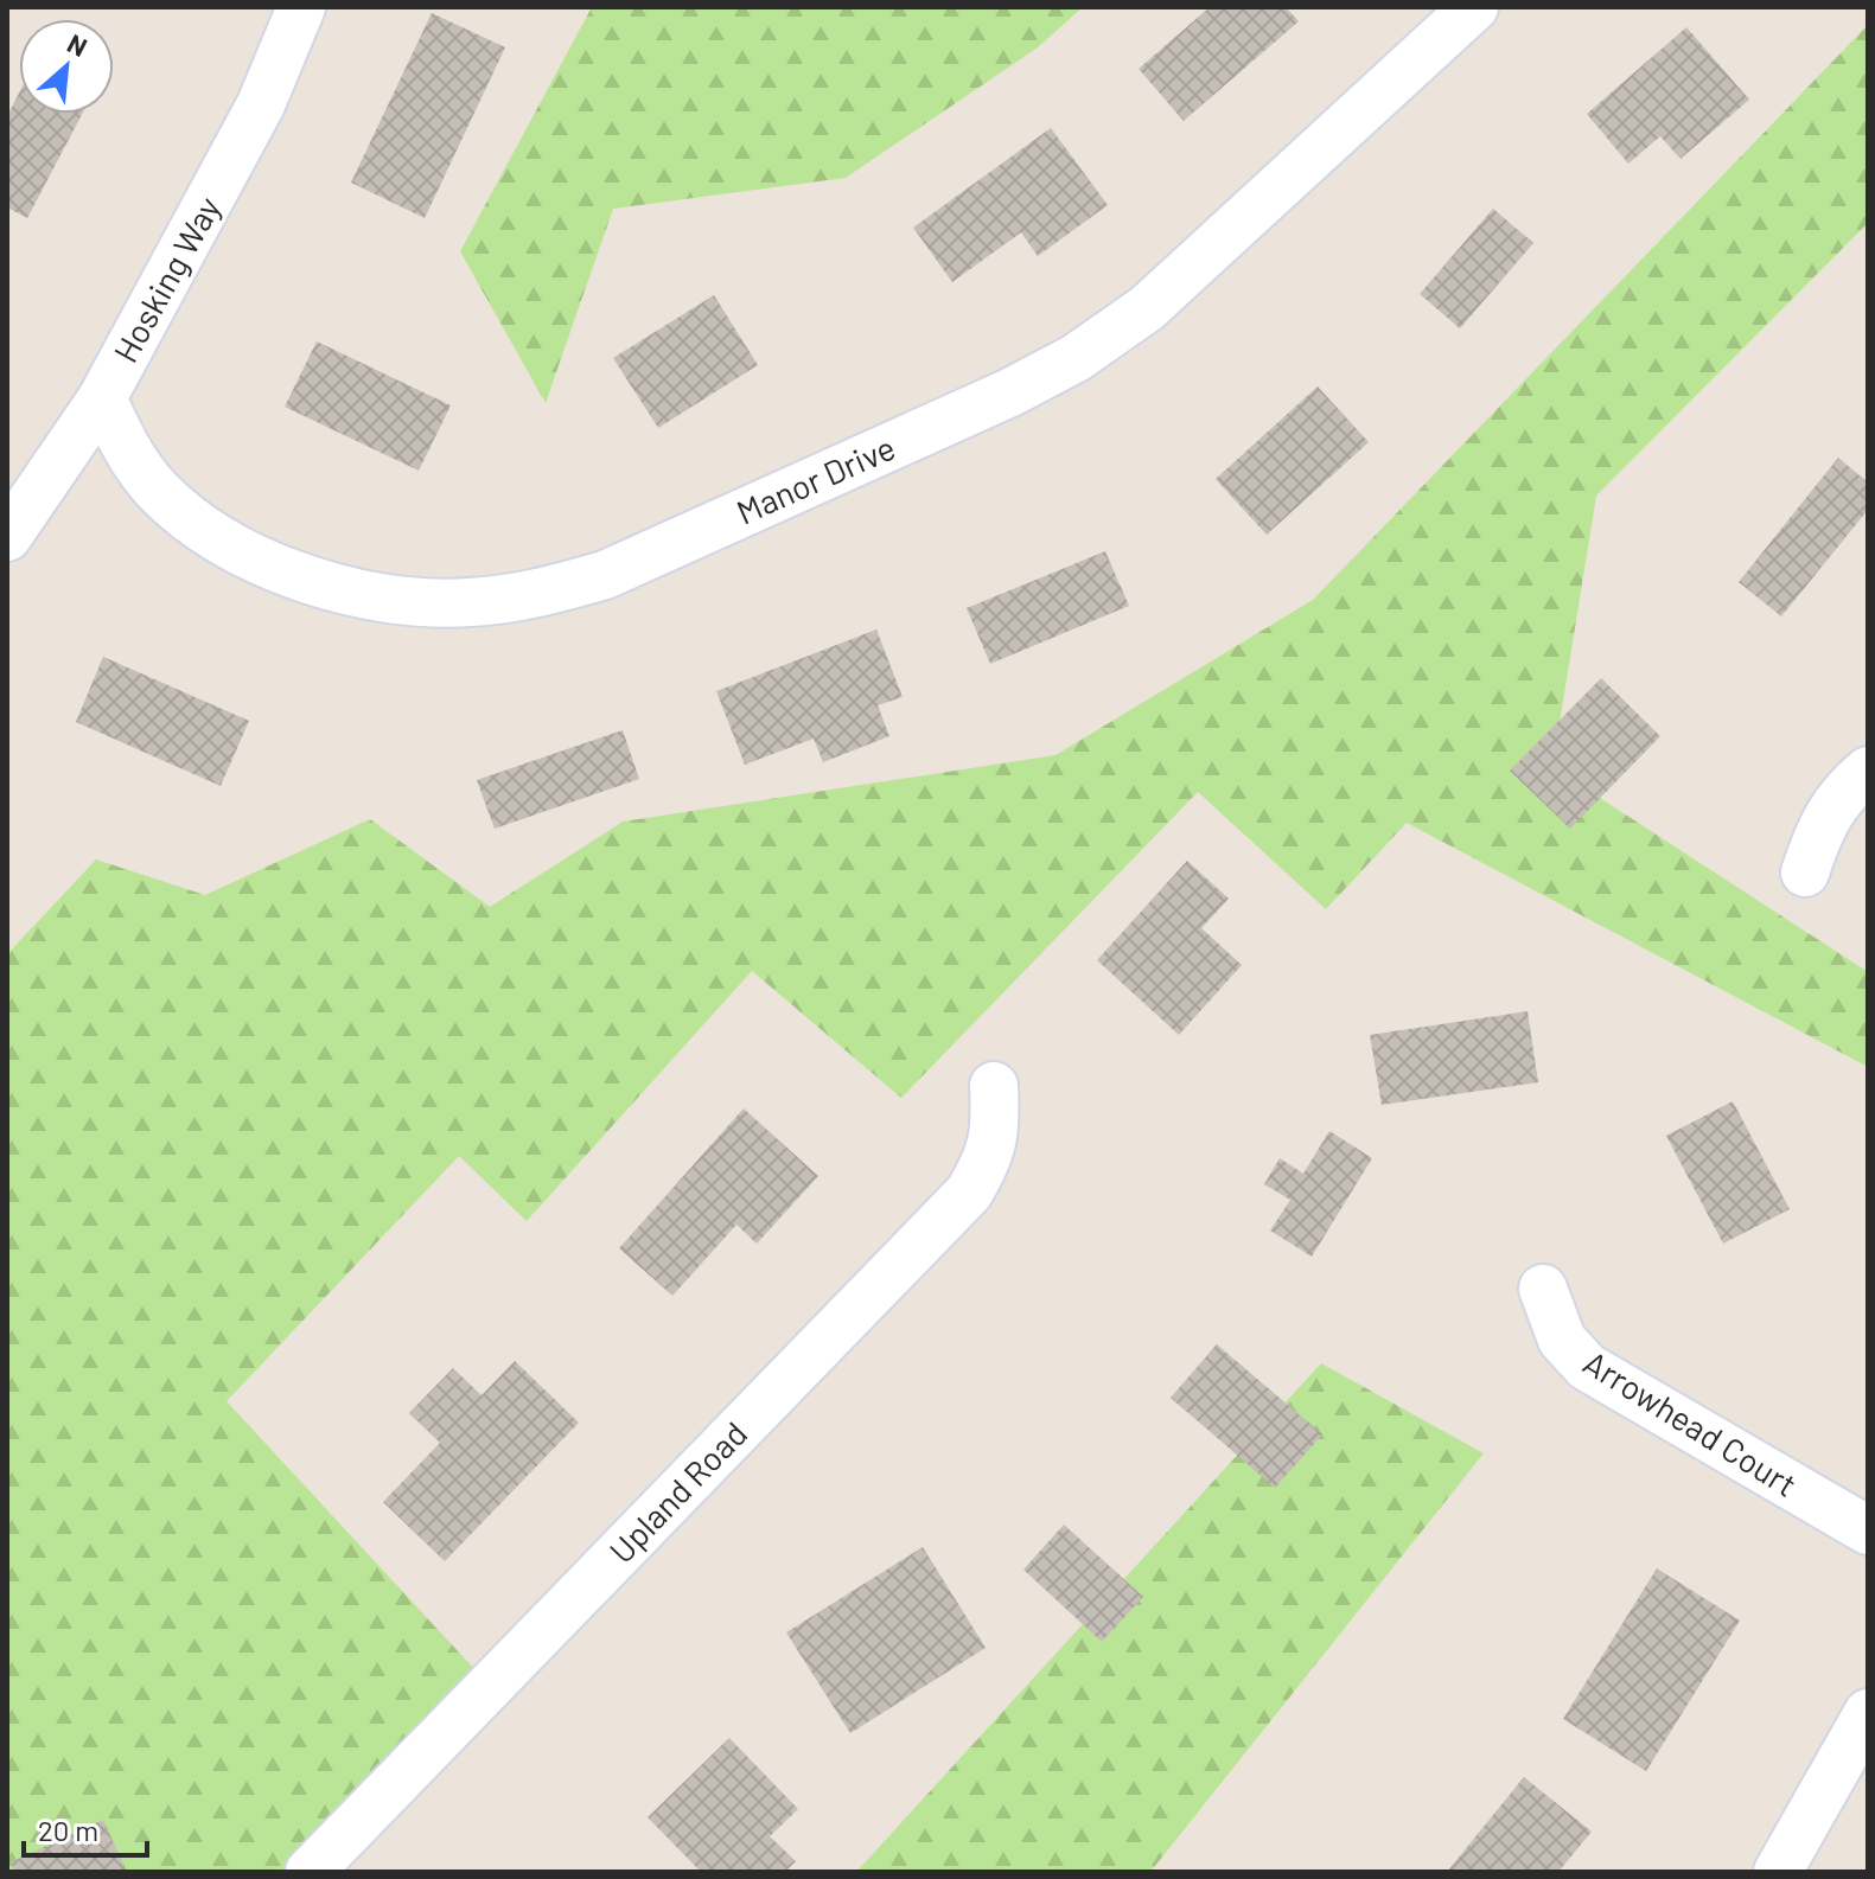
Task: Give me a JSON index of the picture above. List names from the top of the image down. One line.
{"streets":{"street":["Hosking Way","Manor Drive","Arrowhead Court","Upland Road"]},"crossings":[["Hosking Way","Manor Drive"]],"scale_bar":"20 m","north":"top right"}
